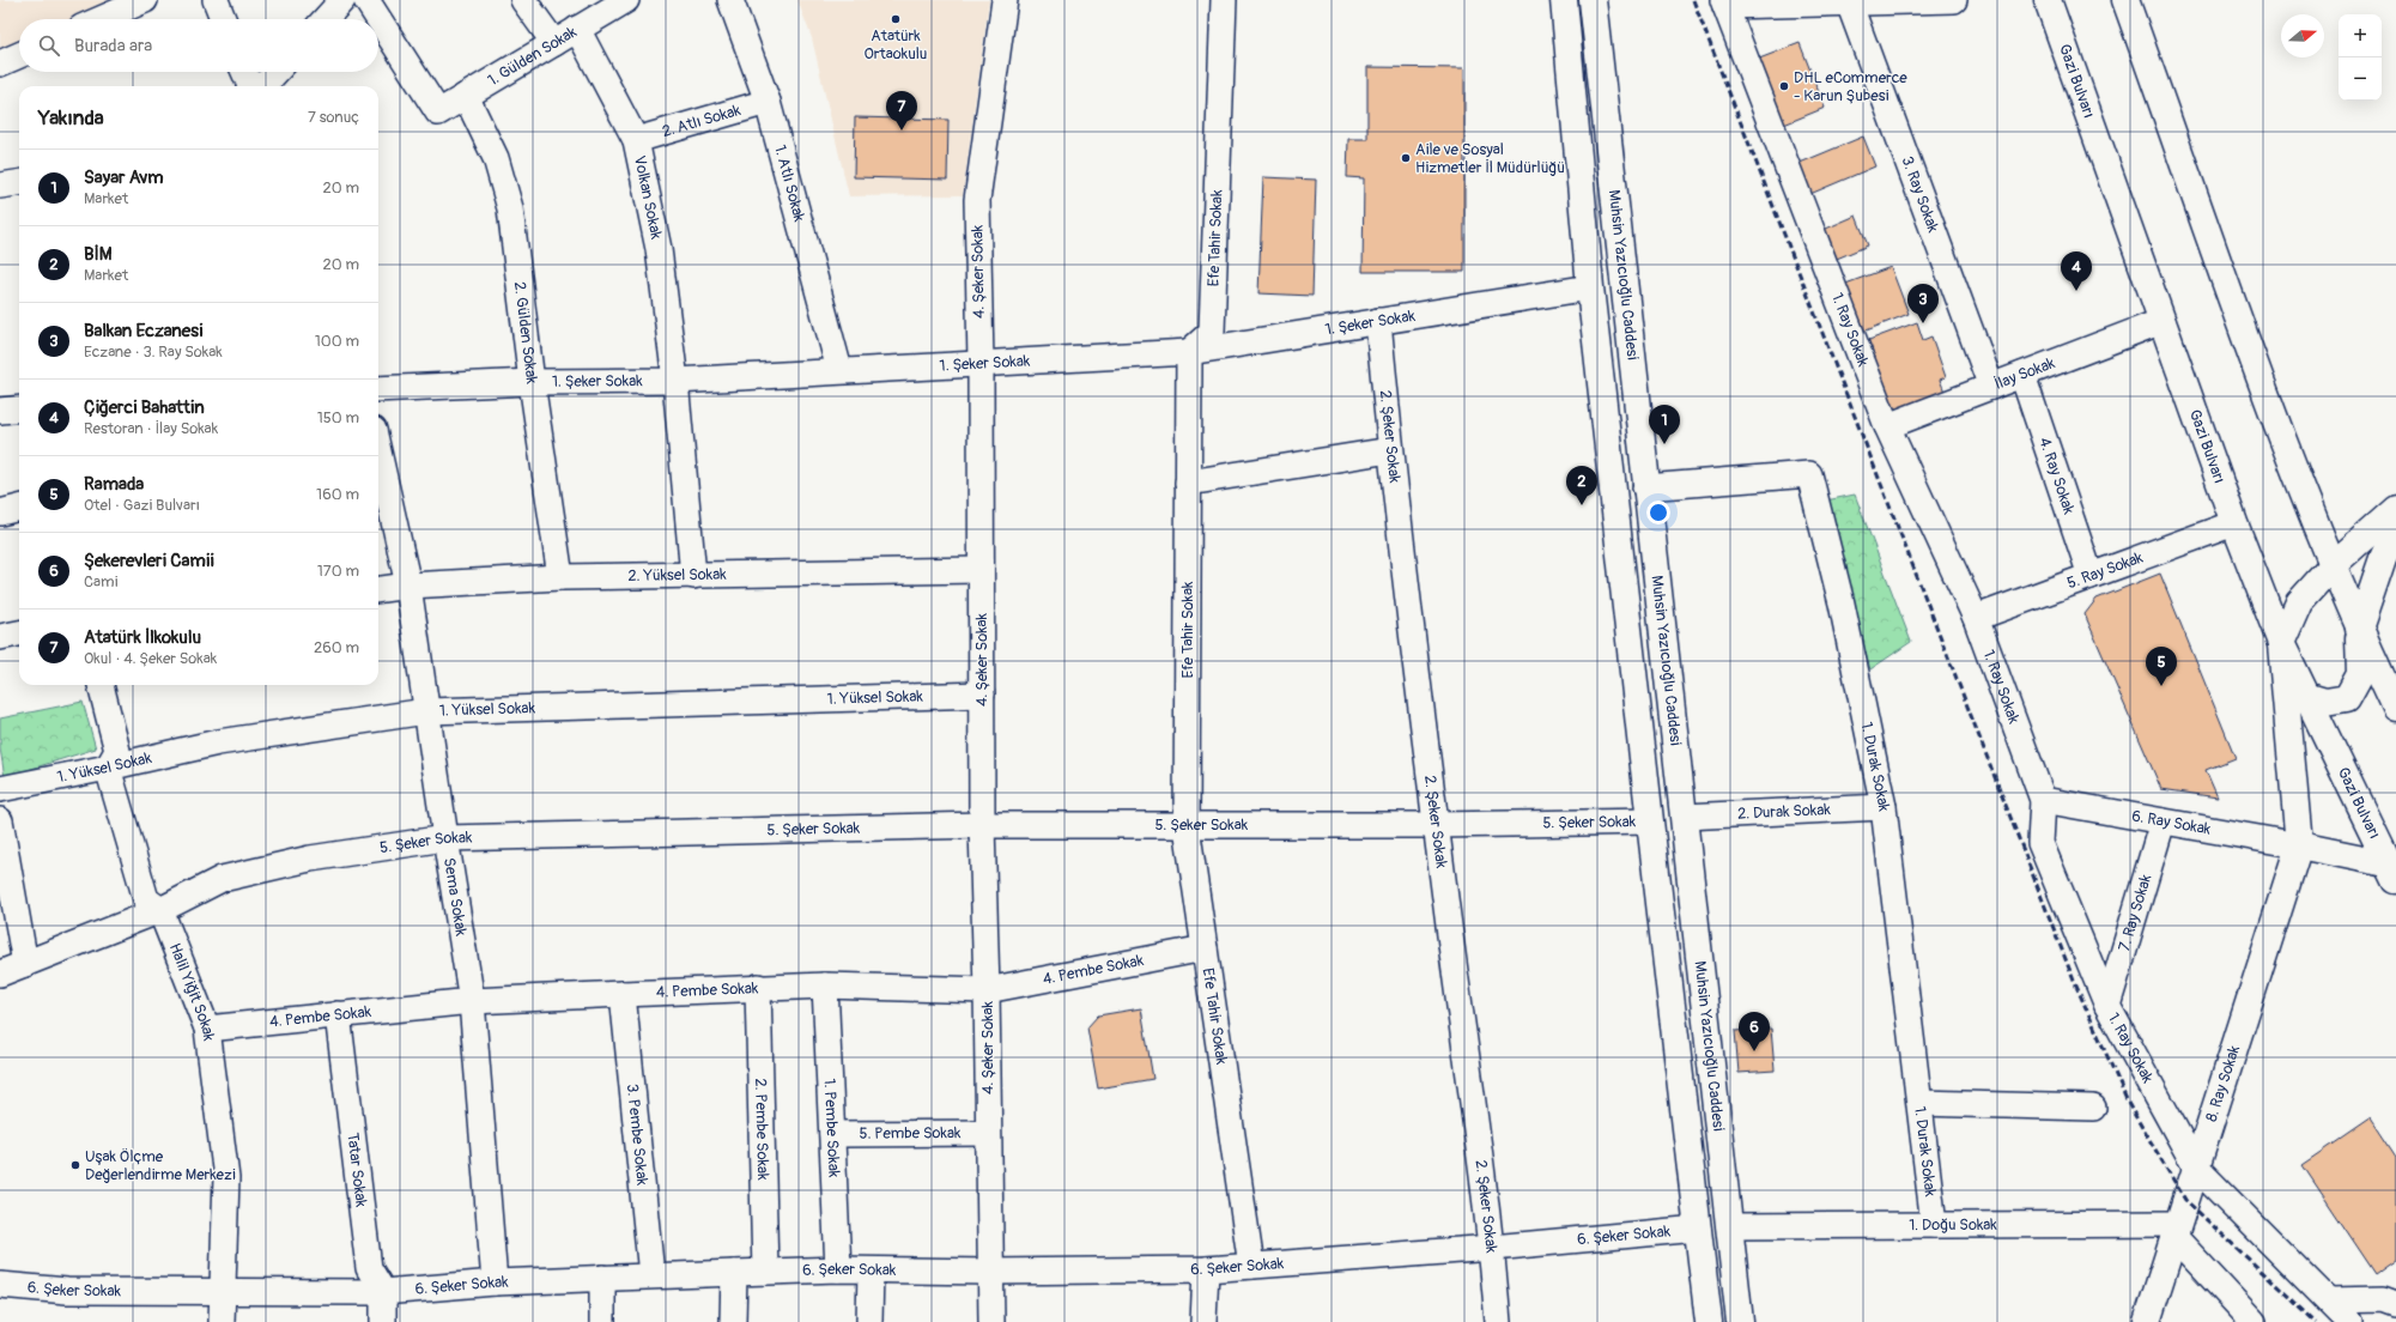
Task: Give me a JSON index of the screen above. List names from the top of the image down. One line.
{"streets":{"main road":["Gazi Bulvarı","Muhsin Yazıcıoğlu Caddesi","8. Ray Sokak"],"street":["1. Gülden Sokak","2. Atlı Sokak","1. Atlı Sokak","3. Ray Sokak","Volkan Sokak","Efe Tahir Sokak","4. Şeker Sokak","1. Şeker Sokak","1. Ray Sokak","2. Gülden Sokak","İlay Sokak","2. Şeker Sokak","4. Ray Sokak","5. Ray Sokak","2. Yüksel Sokak","1. Yüksel Sokak","1. Durak Sokak","2. Durak Sokak","5. Şeker Sokak","6. Ray Sokak","Sema Sokak","7. Ray Sokak","4. Pembe Sokak","Halil Yiğit Sokak","1. Pembe Sokak","2. Pembe Sokak","5. Pembe Sokak","3. Pembe Sokak","Tatar Sokak","1. Doğu Sokak","6. Şeker Sokak"]},"crossings":[["1. Gülden Sokak","Volkan Sokak"],["1. Gülden Sokak","2. Gülden Sokak"],["Gazi Bulvarı","İlay Sokak"],["Gazi Bulvarı","5. Ray Sokak"],["2. Atlı Sokak","1. Atlı Sokak"],["2. Atlı Sokak","Volkan Sokak"],["1. Atlı Sokak","1. Şeker Sokak"],["3. Ray Sokak","İlay Sokak"],["Volkan Sokak","1. Şeker Sokak"],["Volkan Sokak","2. Yüksel Sokak"],["Efe Tahir Sokak","1. Şeker Sokak"],["Efe Tahir Sokak","5. Şeker Sokak"],["Efe Tahir Sokak","4. Pembe Sokak"],["Efe Tahir Sokak","6. Şeker Sokak"],["4. Şeker Sokak","1. Şeker Sokak"],["4. Şeker Sokak","2. Yüksel Sokak"],["4. Şeker Sokak","1. Yüksel Sokak"],["4. Şeker Sokak","5. Şeker Sokak"],["4. Şeker Sokak","4. Pembe Sokak"],["4. Şeker Sokak","5. Pembe Sokak"],["4. Şeker Sokak","6. Şeker Sokak"],["Muhsin Yazıcıoğlu Caddesi","1. Şeker Sokak"],["Muhsin Yazıcıoğlu Caddesi","1. Durak Sokak"],["Muhsin Yazıcıoğlu Caddesi","2. Durak Sokak"],["Muhsin Yazıcıoğlu Caddesi","5. Şeker Sokak"],["Muhsin Yazıcıoğlu Caddesi","1. Doğu Sokak"],["Muhsin Yazıcıoğlu Caddesi","6. Şeker Sokak"],["1. Şeker Sokak","2. Gülden Sokak"],["1. Şeker Sokak","2. Şeker Sokak"],["1. Ray Sokak","İlay Sokak"],["1. Ray Sokak","5. Ray Sokak"],["1. Ray Sokak","6. Ray Sokak"],["1. Ray Sokak","7. Ray Sokak"],["1. Ray Sokak","8. Ray Sokak"],["2. Gülden Sokak","2. Yüksel Sokak"],["İlay Sokak","4. Ray Sokak"],["2. Şeker Sokak","5. Şeker Sokak"],["2. Şeker Sokak","6. Şeker Sokak"],["4. Ray Sokak","5. Ray Sokak"],["2. Yüksel Sokak","Sema Sokak"],["1. Yüksel Sokak","Sema Sokak"],["1. Yüksel Sokak","Halil Yiğit Sokak"],["1. Durak Sokak","2. Durak Sokak"],["1. Durak Sokak","1. Doğu Sokak"],["5. Şeker Sokak","Sema Sokak"],["5. Şeker Sokak","Halil Yiğit Sokak"],["6. Ray Sokak","7. Ray Sokak"],["6. Ray Sokak","8. Ray Sokak"],["Sema Sokak","4. Pembe Sokak"],["Sema Sokak","6. Şeker Sokak"],["4. Pembe Sokak","Halil Yiğit Sokak"],["4. Pembe Sokak","1. Pembe Sokak"],["4. Pembe Sokak","2. Pembe Sokak"],["4. Pembe Sokak","3. Pembe Sokak"],["4. Pembe Sokak","Tatar Sokak"],["Halil Yiğit Sokak","6. Şeker Sokak"],["8. Ray Sokak","1. Doğu Sokak"],["1. Pembe Sokak","5. Pembe Sokak"],["1. Pembe Sokak","6. Şeker Sokak"],["2. Pembe Sokak","6. Şeker Sokak"],["3. Pembe Sokak","6. Şeker Sokak"],["Tatar Sokak","6. Şeker Sokak"]],"places":["Atatürk Ortaokulu","DHL eCommerce - Karun Şubesi","Aile ve Sosyal Hizmetler İl Müdürlüğü","Uşak Ölçme Değerlendirme Merkezi"],"north":"right","page":{"map_buttons":["+","−"],"search":"Burada ara","heading":["Yakında","7 sonuç"],"pins":["7","4","3","1","2","5","6"],"list":[{"mark":"1","name":"Sayar Avm","note":"Market","value":"20 m"},{"mark":"2","name":"BİM","note":"Market","value":"20 m"},{"mark":"3","name":"Balkan Eczanesi","note":"Eczane · 3. Ray Sokak","value":"100 m"},{"mark":"4","name":"Çiğerci Bahattin","note":"Restoran · İlay Sokak","value":"150 m"},{"mark":"5","name":"Ramada","note":"Otel · Gazi Bulvarı","value":"160 m"},{"mark":"6","name":"Şekerevleri Camii","note":"Cami","value":"170 m"},{"mark":"7","name":"Atatürk İlkokulu","note":"Okul · 4. Şeker Sokak","value":"260 m"}]}}
